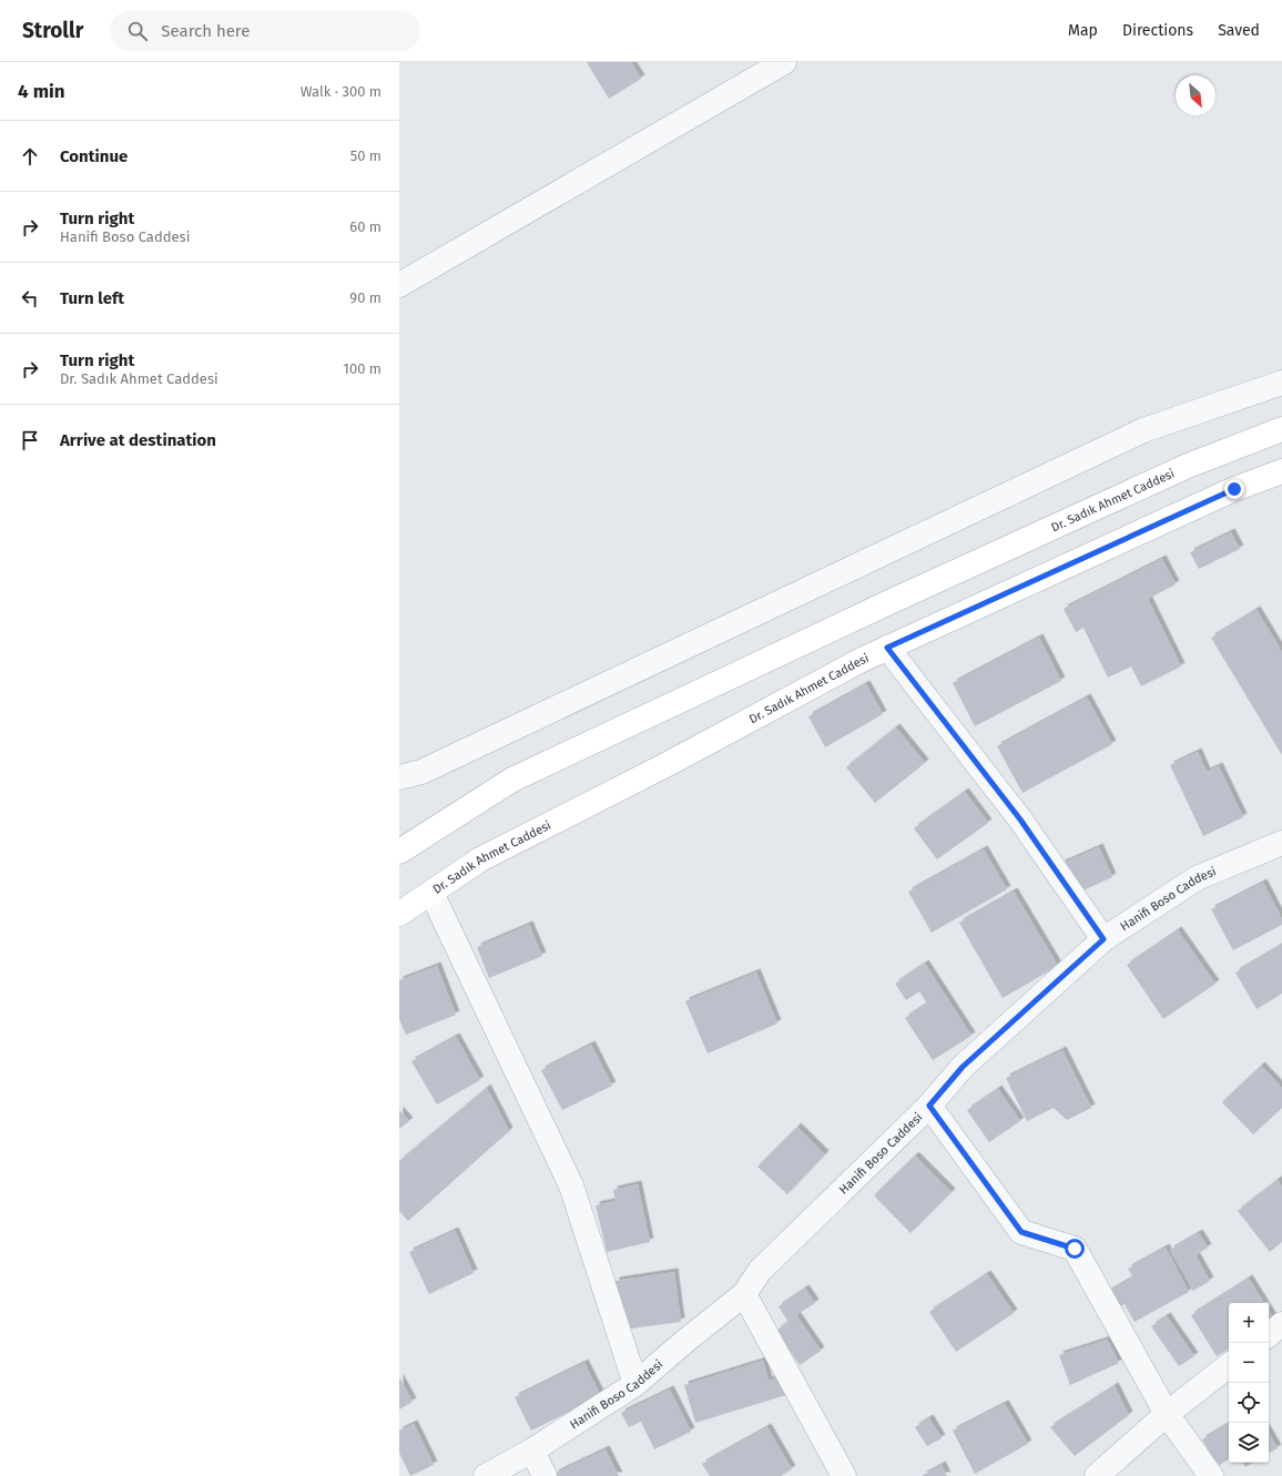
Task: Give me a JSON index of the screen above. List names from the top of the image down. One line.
{"streets":{"street":["Dr. Sadık Ahmet Caddesi","Hanifi Boso Caddesi"]},"north":"bottom right","page":{"header":"Strollr","search":"Search here","nav":["Map","Directions","Saved"],"heading":["4 min","Walk · 300 m"],"list":[["Continue","50 m"],["Turn right","Hanifi Boso Caddesi","60 m"],["Turn left","90 m"],["Turn right","Dr. Sadık Ahmet Caddesi","100 m"],"Arrive at destination"],"map_buttons":["+","−"]}}
